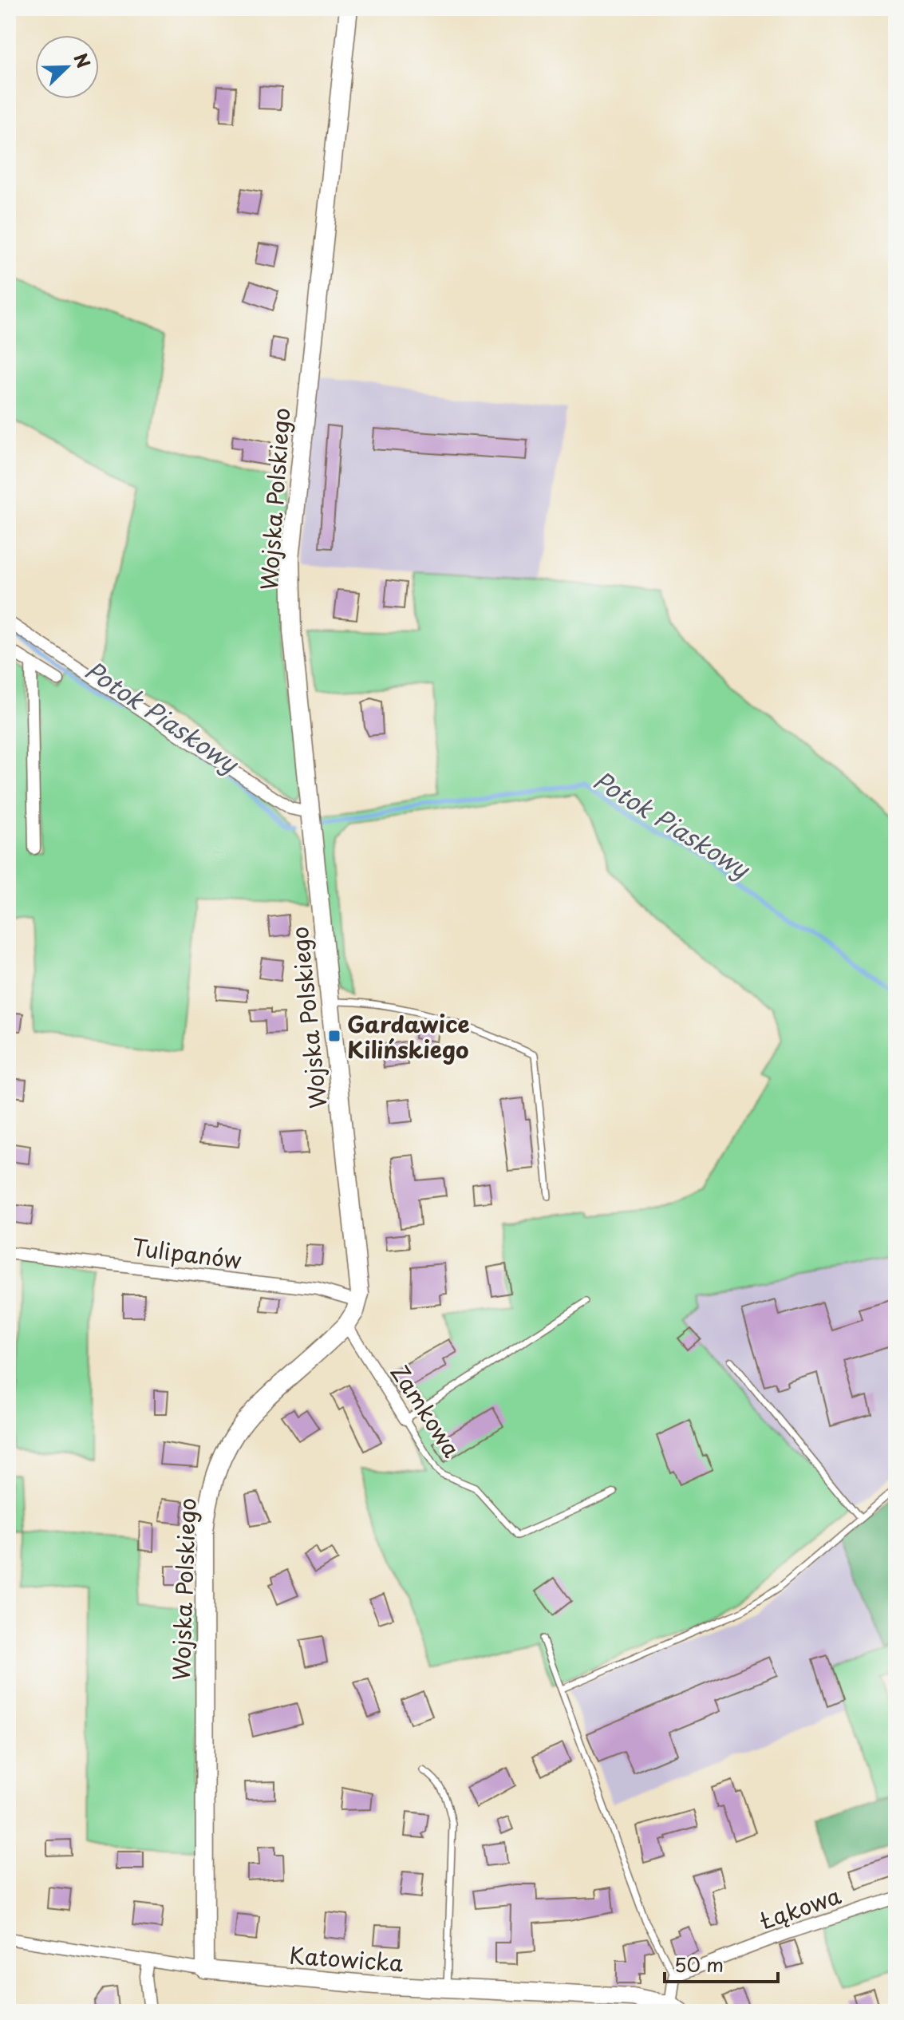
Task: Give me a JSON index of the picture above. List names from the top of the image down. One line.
{"streets":{"street":["Wojska Polskiego","Tulipanów","Zamkowa","Łąkowa","Katowicka"]},"crossings":[["Wojska Polskiego","Tulipanów"],["Wojska Polskiego","Zamkowa"],["Wojska Polskiego","Katowicka"]],"water":["Potok Piaskowy"],"places":{"transit":["Gardawice Kilińskiego"]},"scale_bar":"50 m","north":"top right"}
